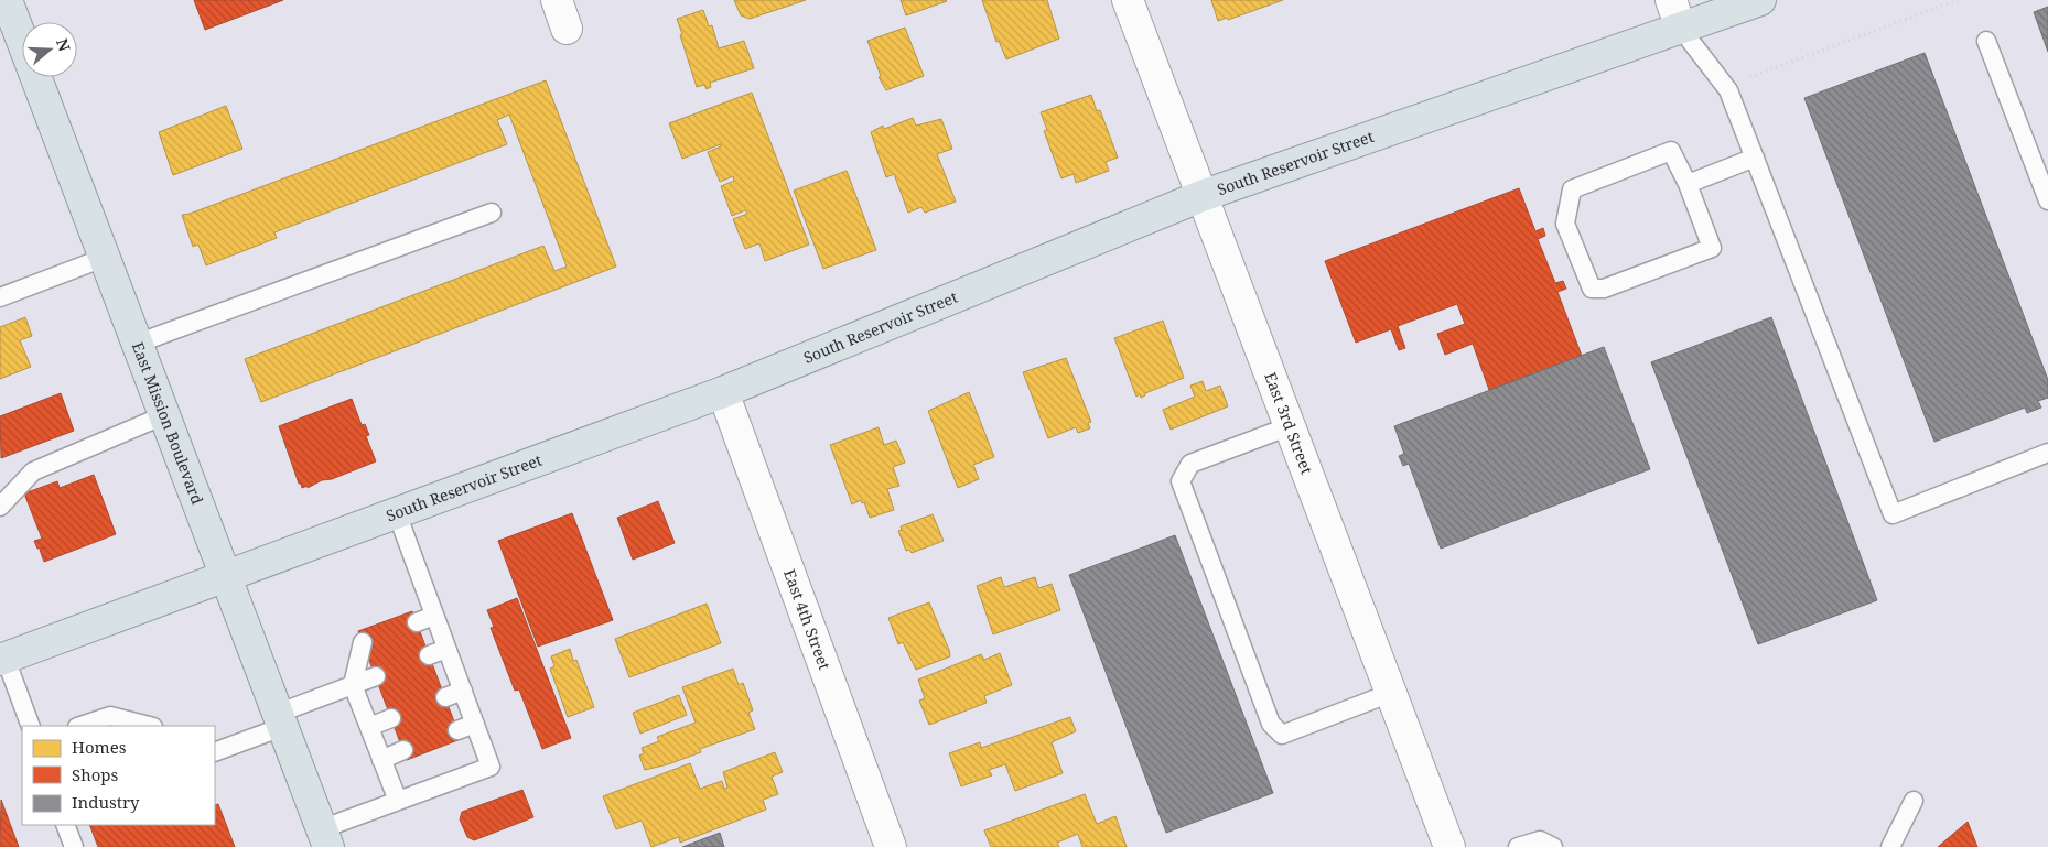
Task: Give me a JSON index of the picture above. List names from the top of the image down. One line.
{"streets":{"main road":["South Reservoir Street","East Mission Boulevard"],"street":["East 3rd Street","East 4th Street"]},"crossings":[["South Reservoir Street","East Mission Boulevard"],["South Reservoir Street","East 3rd Street"],["South Reservoir Street","East 4th Street"]],"legend":["Homes","Shops","Industry"],"north":"right"}
